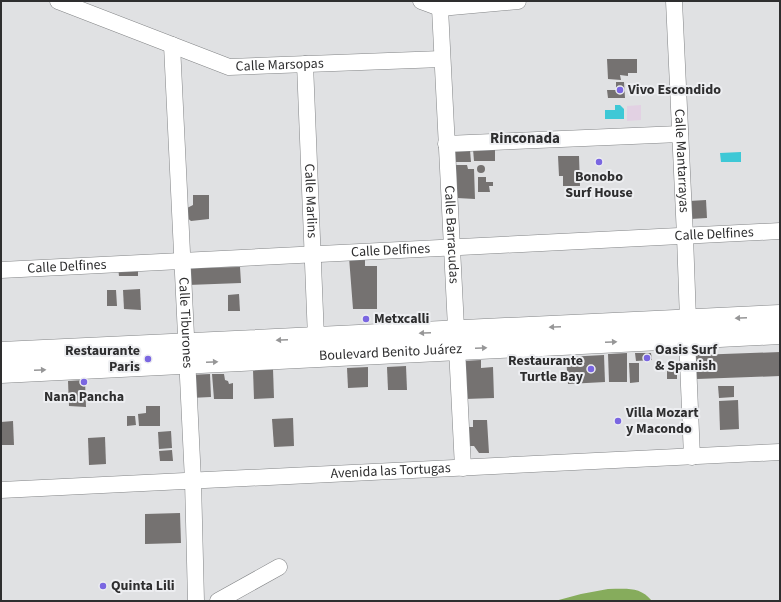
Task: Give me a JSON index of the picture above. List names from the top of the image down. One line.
{"streets":{"street":["Calle Marsopas","Calle Mantarrayas","Calle Marlins","Calle Barracudas","Calle Delfines","Calle Tiburones","Boulevard Benito Juárez","Avenida las Tortugas"]},"crossings":[["Calle Marsopas","Calle Marlins"],["Calle Marsopas","Calle Barracudas"],["Calle Marsopas","Calle Tiburones"],["Calle Mantarrayas","Calle Delfines"],["Calle Mantarrayas","Boulevard Benito Juárez"],["Calle Mantarrayas","Avenida las Tortugas"],["Calle Marlins","Calle Delfines"],["Calle Marlins","Boulevard Benito Juárez"],["Calle Barracudas","Calle Delfines"],["Calle Barracudas","Boulevard Benito Juárez"],["Calle Barracudas","Avenida las Tortugas"],["Calle Delfines","Calle Tiburones"],["Calle Tiburones","Boulevard Benito Juárez"],["Calle Tiburones","Avenida las Tortugas"]],"districts":["Rinconada"],"places":["Vivo Escondido","Bonobo Surf House","Metxcalli","Oasis Surf & Spanish","Restaurante Paris","Restaurante Turtle Bay","Nana Pancha","Villa Mozart y Macondo","Quinta Lili"]}
